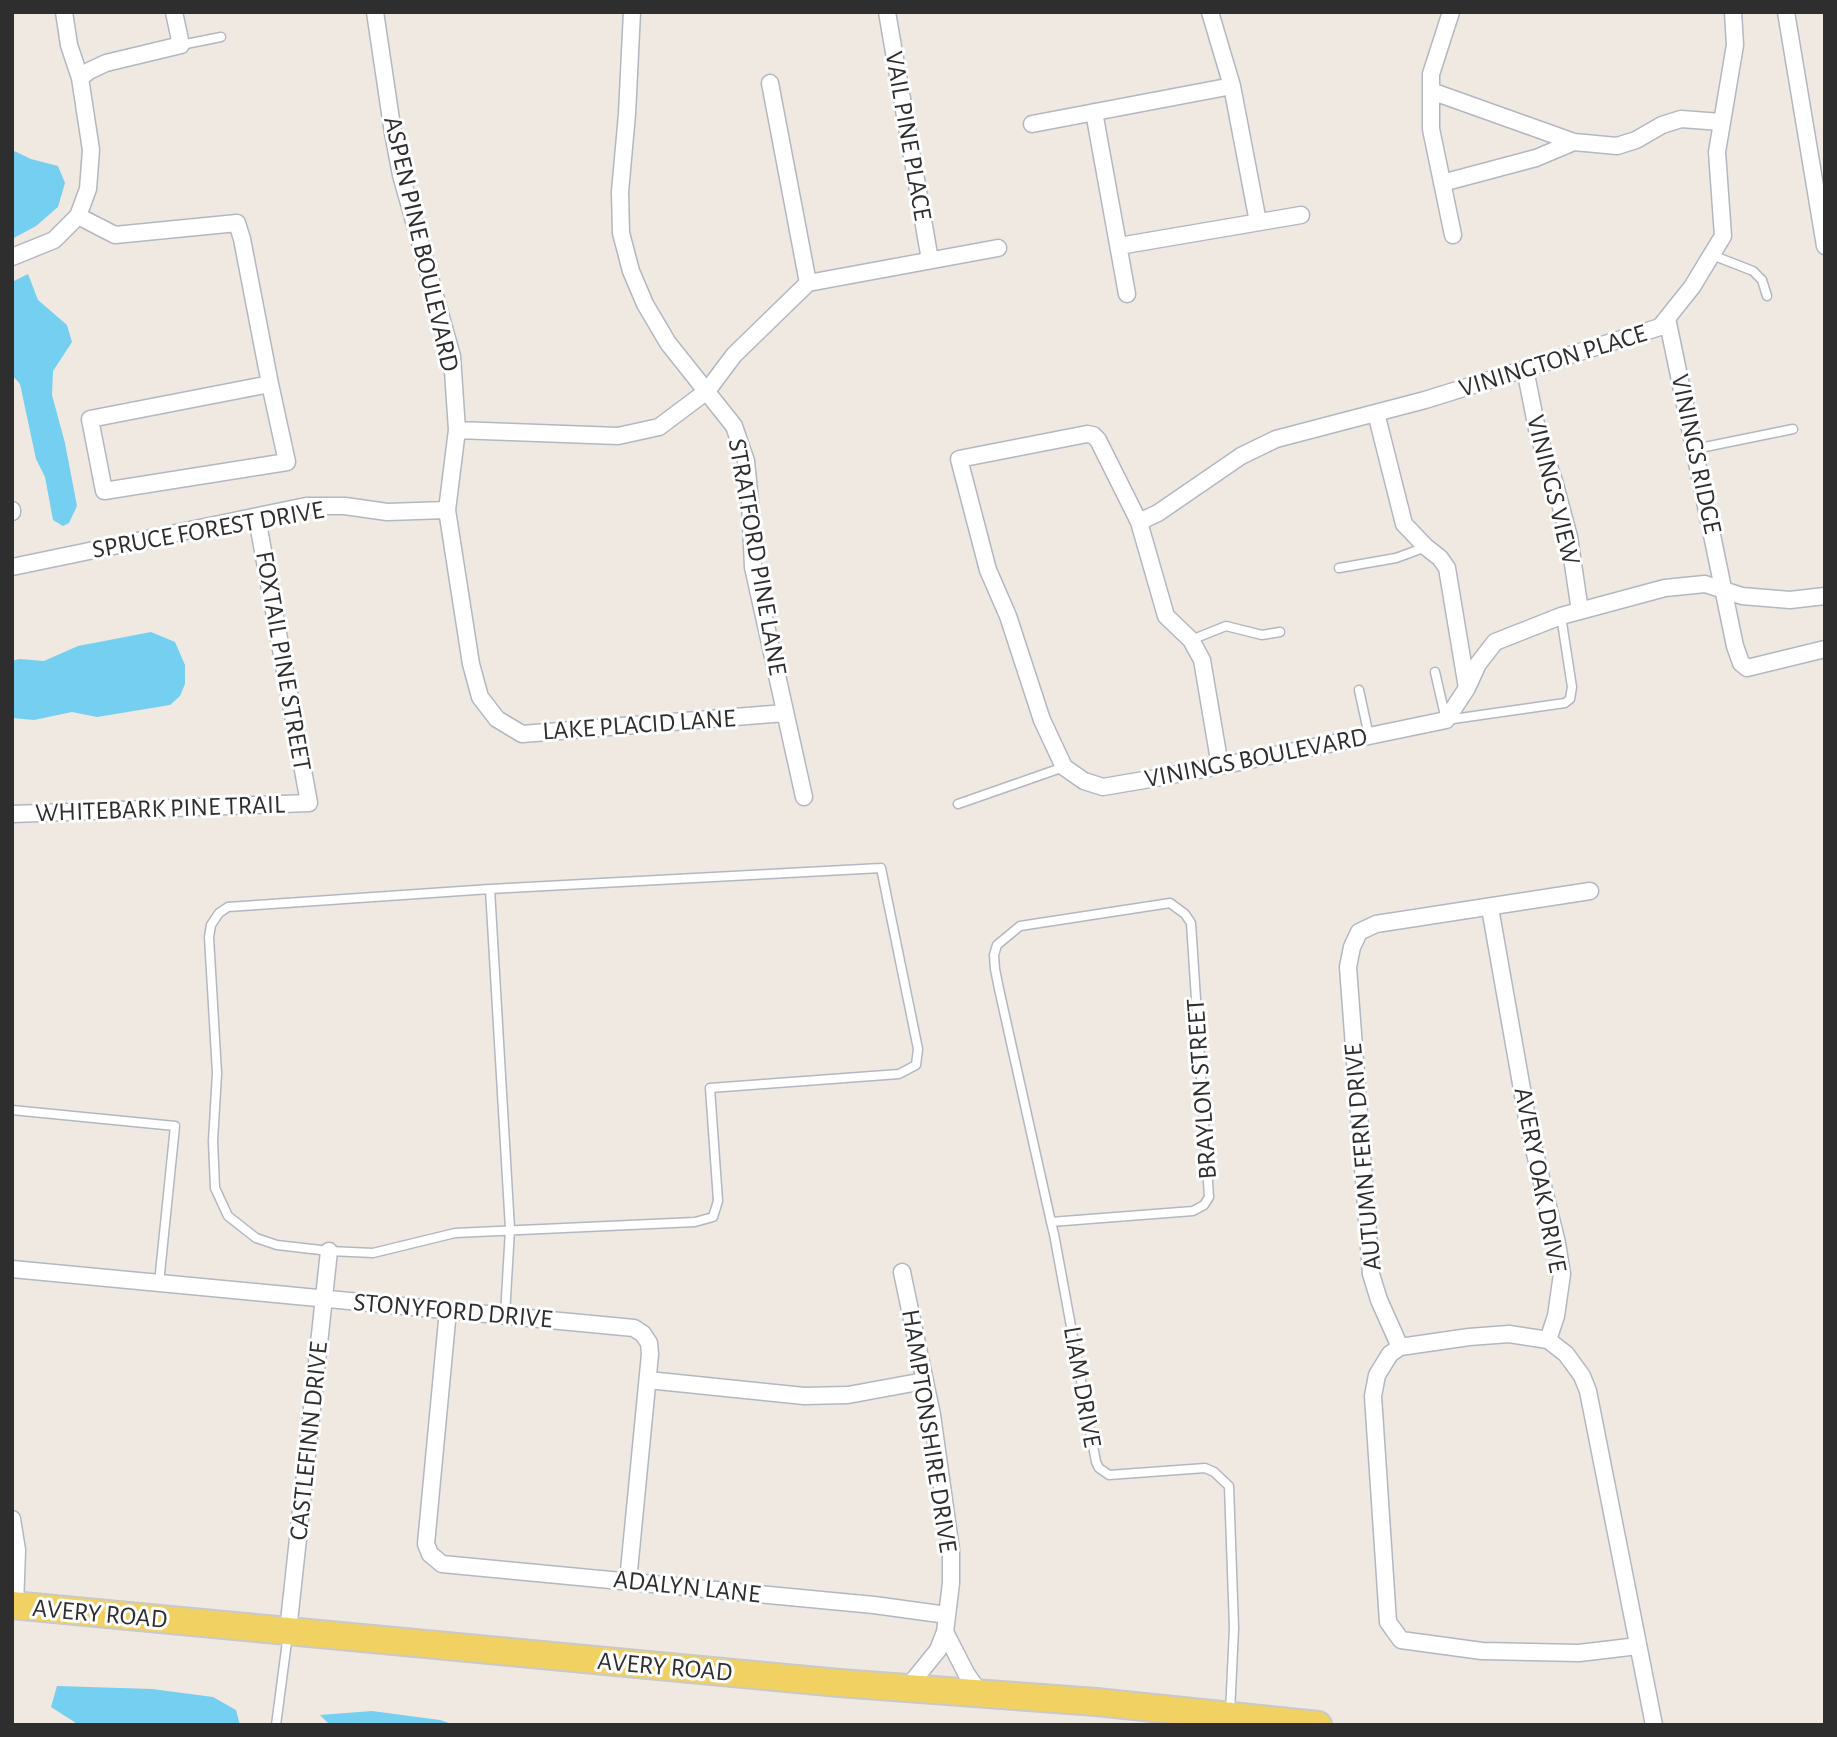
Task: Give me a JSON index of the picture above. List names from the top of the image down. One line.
{"streets":{"main road":["AVERY ROAD"],"street":["VAIL PINE PLACE","ASPEN PINE BOULEVARD","VININGTON PLACE","VININGS RIDGE","VININGS VIEW","SPRUCE FOREST DRIVE","STRATFORD PINE LANE","FOXTAIL PINE STREET","LAKE PLACID LANE","VININGS BOULEVARD","WHITEBARK PINE TRAIL","AUTUMN FERN DRIVE","AVERY OAK DRIVE","STONYFORD DRIVE","HAMPTONSHIRE DRIVE","CASTLEFINN DRIVE","ADALYN LANE"],"lane":["BRAYLON STREET","LIAM DRIVE"]},"crossings":[["ASPEN PINE BOULEVARD","SPRUCE FOREST DRIVE"],["ASPEN PINE BOULEVARD","LAKE PLACID LANE"],["VININGTON PLACE","VININGS RIDGE"],["VININGTON PLACE","VININGS VIEW"],["SPRUCE FOREST DRIVE","FOXTAIL PINE STREET"],["STRATFORD PINE LANE","LAKE PLACID LANE"],["FOXTAIL PINE STREET","WHITEBARK PINE TRAIL"],["BRAYLON STREET","LIAM DRIVE"],["AUTUMN FERN DRIVE","AVERY OAK DRIVE"],["STONYFORD DRIVE","CASTLEFINN DRIVE"],["STONYFORD DRIVE","ADALYN LANE"],["LIAM DRIVE","AVERY ROAD"],["HAMPTONSHIRE DRIVE","ADALYN LANE"],["HAMPTONSHIRE DRIVE","AVERY ROAD"],["CASTLEFINN DRIVE","AVERY ROAD"]]}
